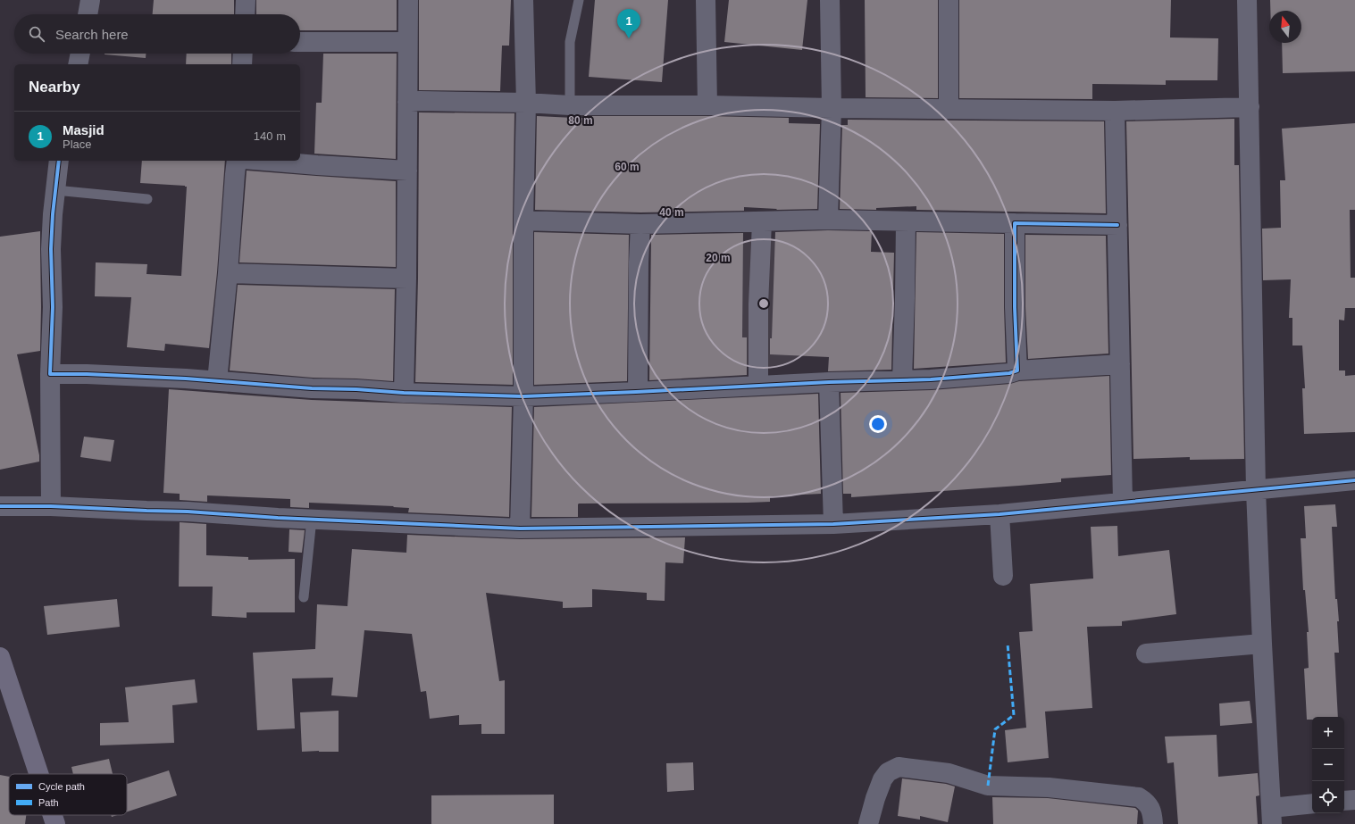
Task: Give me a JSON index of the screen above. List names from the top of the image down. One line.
{"legend":["Cycle path","Path"],"north":"top","page":{"pins":"1","search":"Search here","heading":"Nearby","list":[{"mark":"1","name":"Masjid","note":"Place","value":"140 m"}],"map_buttons":["+","−"]},"rings":["80 m","60 m","40 m","20 m"]}
